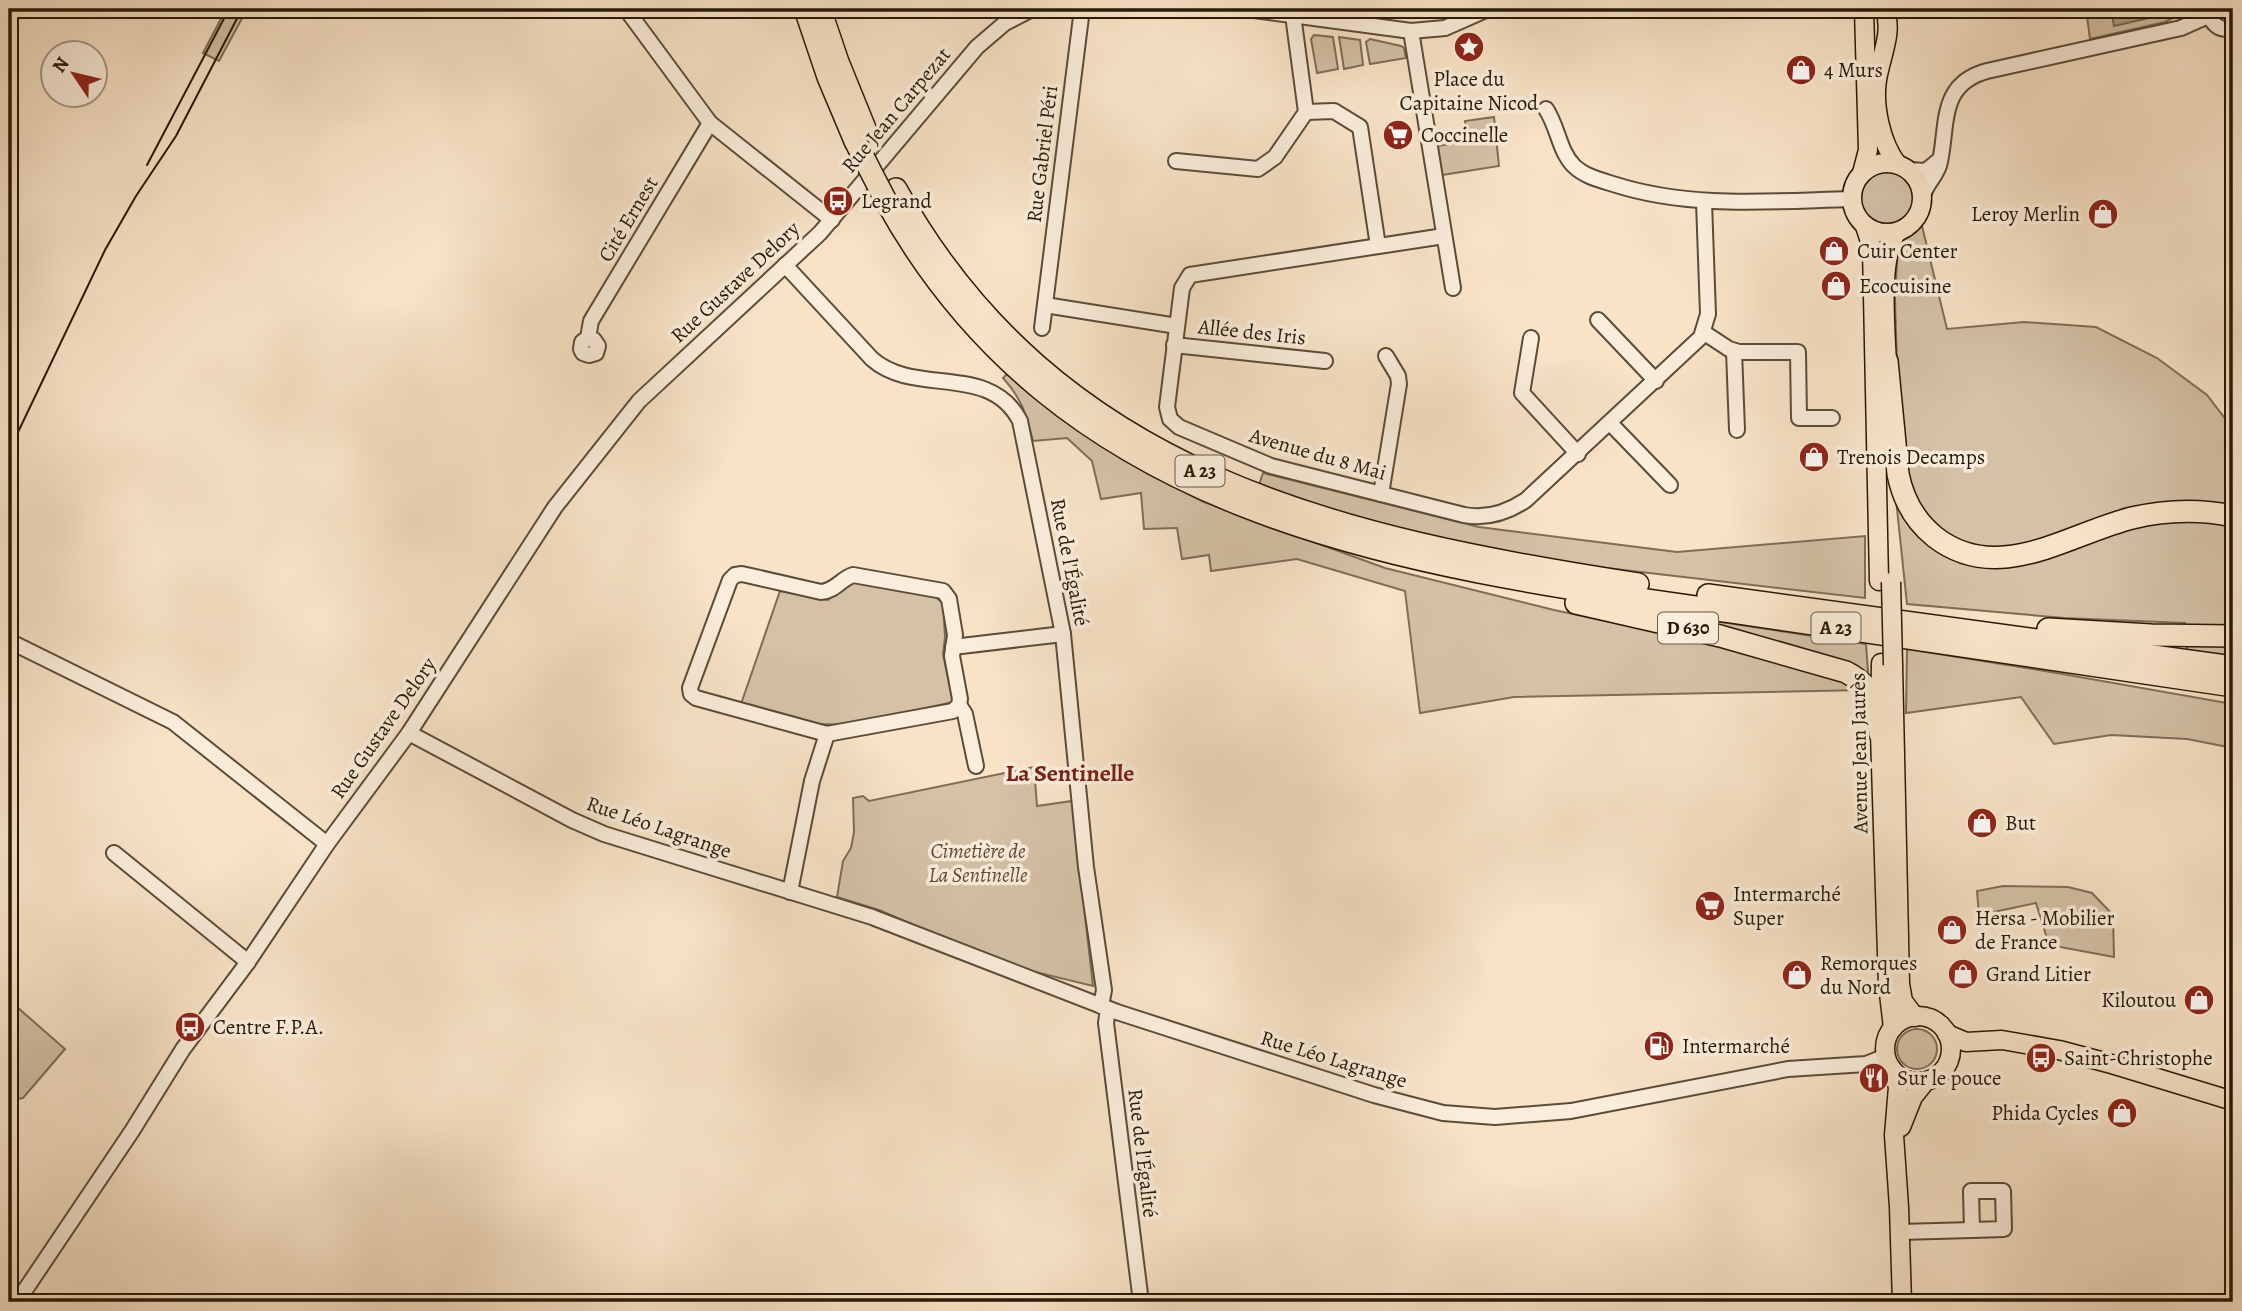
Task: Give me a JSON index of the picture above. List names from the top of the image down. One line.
{"streets":{"highway":["A 23","D 630"],"main road":["Avenue Jean Jaurès"],"street":["Rue Jean Carpezat","Rue Gabriel Péri","Cité Ernest","Rue Gustave Delory","Allée des Iris","Avenue du 8 Mai","Rue de l'Égalité","Rue Léo Lagrange"]},"crossings":[["Rue Jean Carpezat","Rue Gustave Delory"],["Rue Gustave Delory","Rue de l'Égalité"],["Rue Gustave Delory","Rue Léo Lagrange"],["Allée des Iris","Avenue du 8 Mai"],["A 23","D 630"],["Rue de l'Égalité","Rue Léo Lagrange"],["D 630","Avenue Jean Jaurès"],["Avenue Jean Jaurès","Rue Léo Lagrange"]],"districts":["La Sentinelle"],"parks":["Cimetière de La Sentinelle"],"places":{"place":["Place du Capitaine Nicod"],"shop":["4 Murs","Leroy Merlin","Cuir Center","Ecocuisine","Trenois Decamps","But","Hersa - Mobilier de France","Grand Litier","Remorques du Nord","Kiloutou","Phida Cycles"],"supermarket":["Coccinelle","Intermarché Super"],"bus stop":["Legrand","Centre F.P.A.","Saint-Christophe"],"fuel station":["Intermarché"],"restaurant":["Sur le pouce"]},"north":"top left"}
